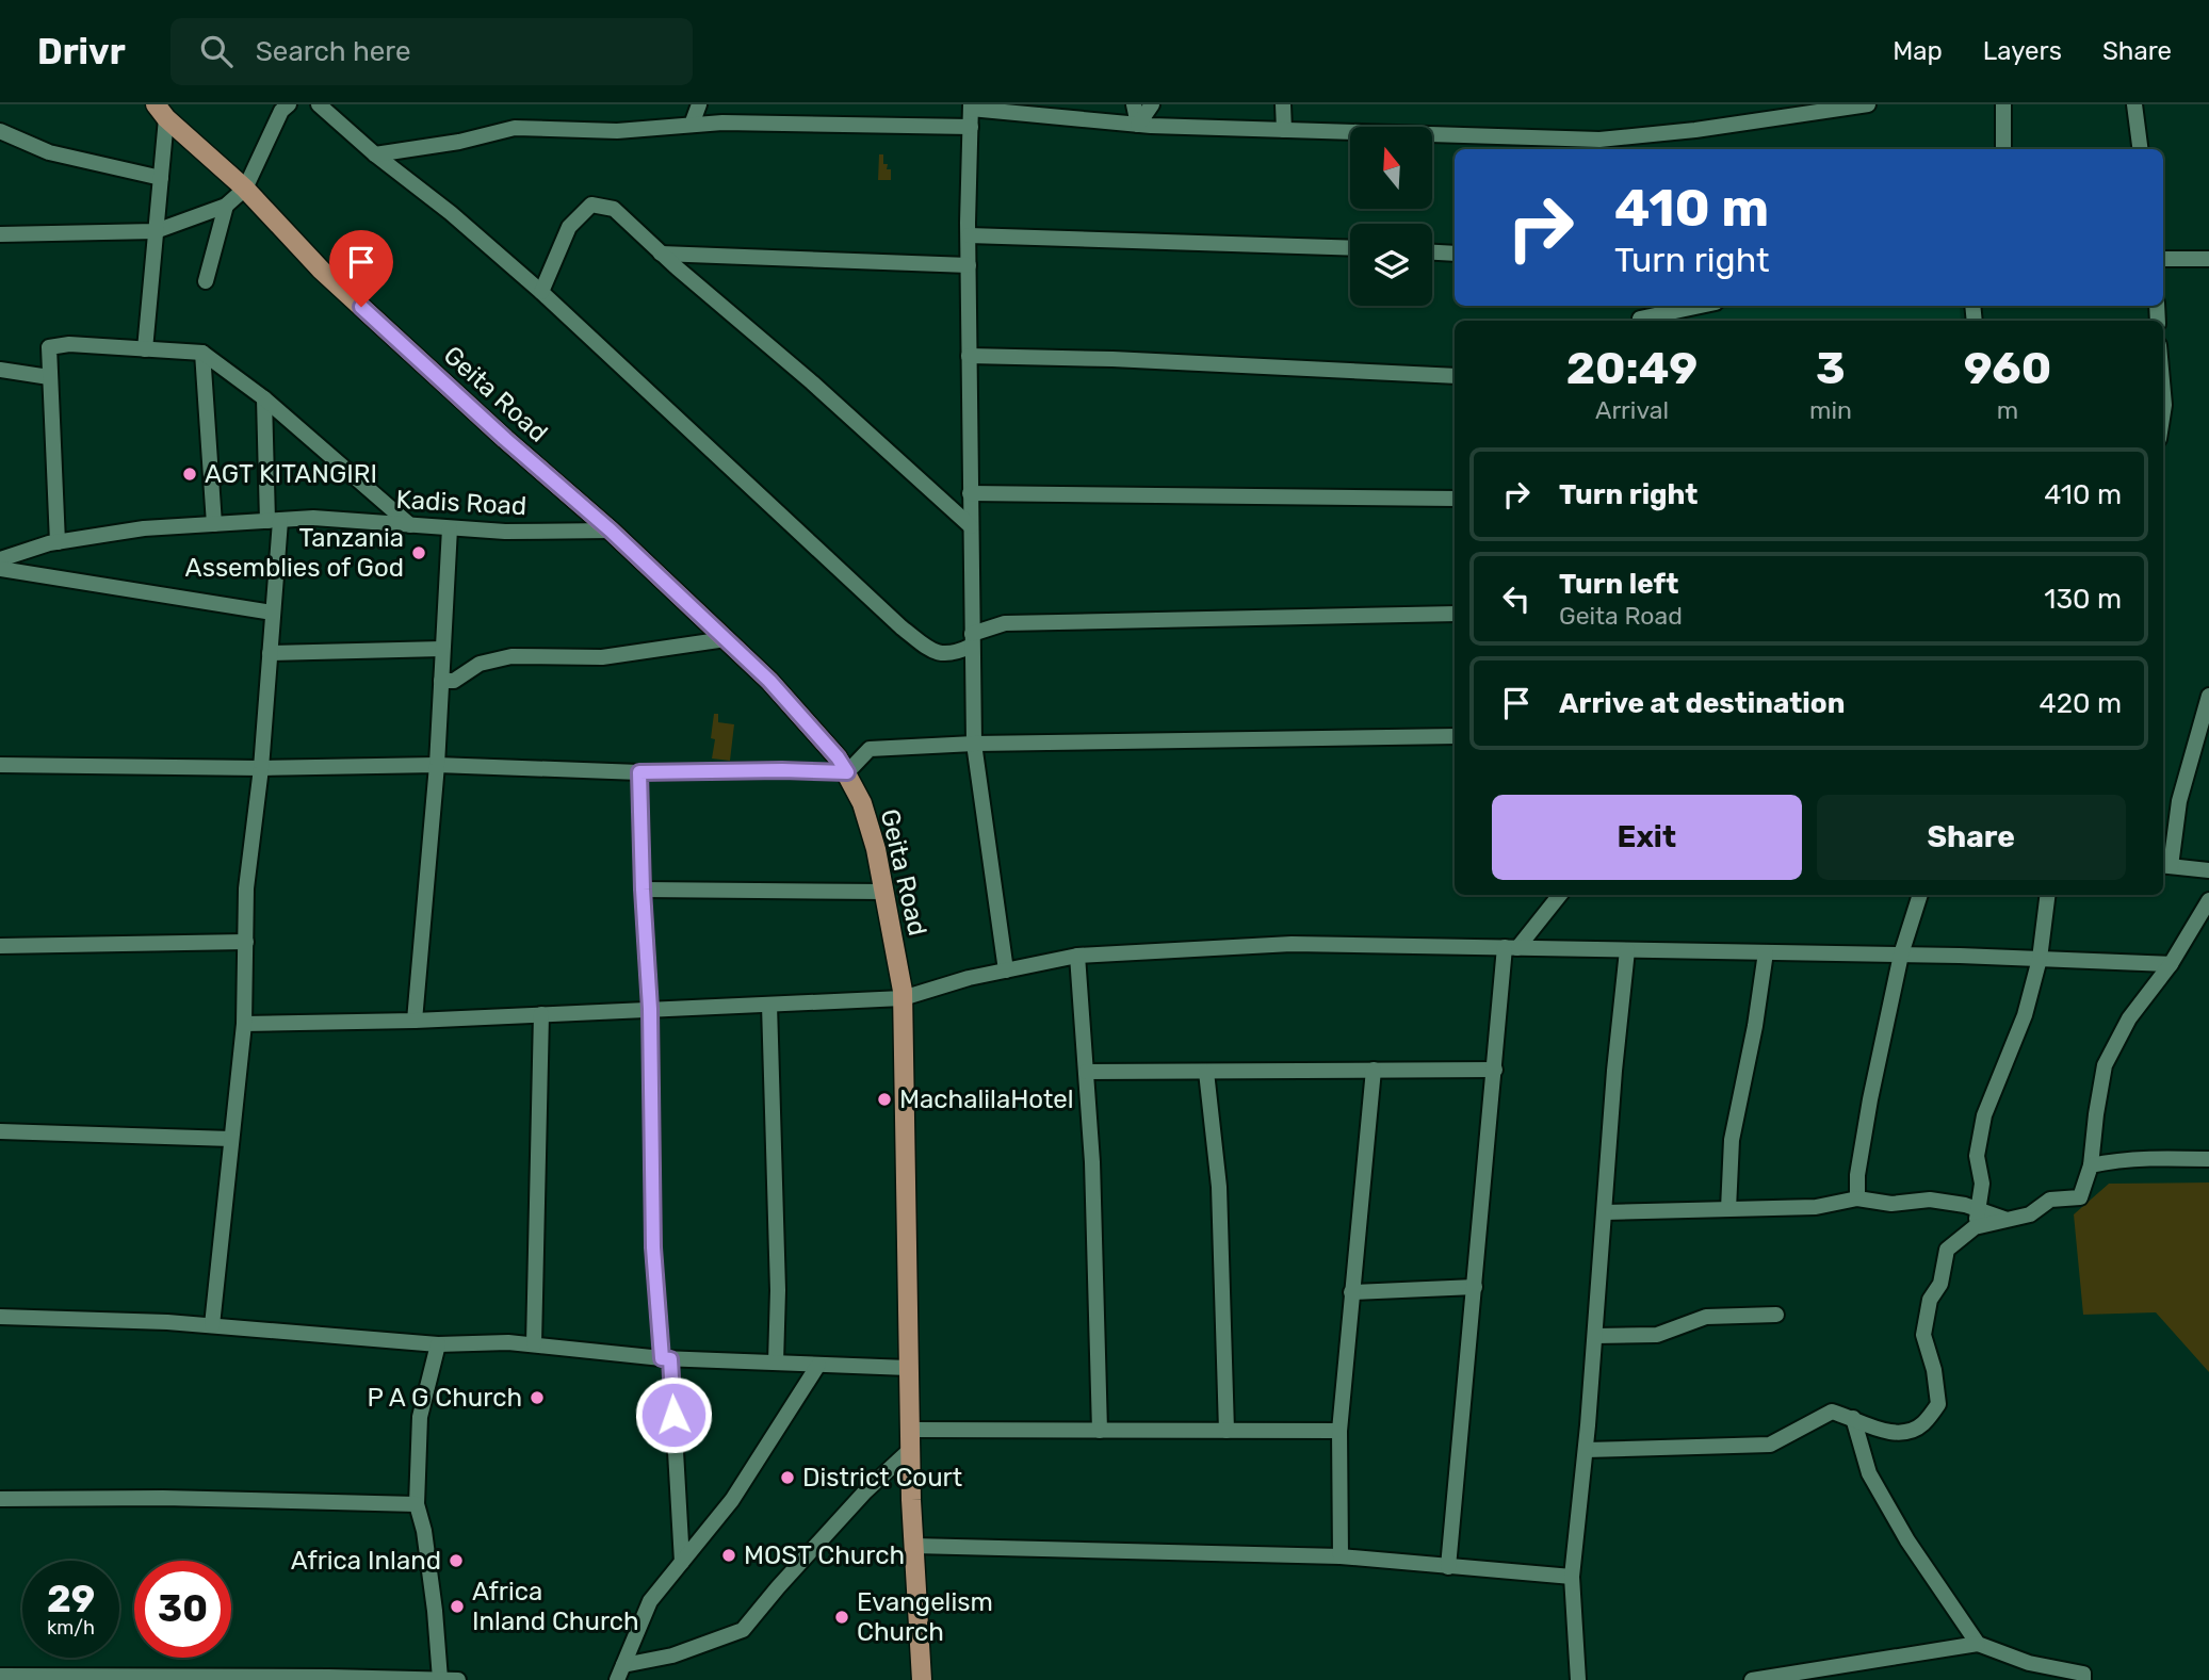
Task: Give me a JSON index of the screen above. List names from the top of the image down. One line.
{"streets":{"main road":["Geita Road"],"street":["Kadis Road"]},"crossings":[["Geita Road","Kadis Road"]],"places":["AGT KITANGIRI","Tanzania Assemblies of God","MachalilaHotel","P A G Church","District Court","MOST Church","Africa Inland","Africa Inland Church","Evangelism Church"],"north":"top","page":{"header":"Drivr","search":"Search here","nav":["Map","Layers","Share"],"turn":["410 m","Turn right"],"eta":["20:49","Arrival","3","min","960","m"],"list":[{"name":"Turn right","value":"410 m"},{"name":"Turn left","note":"Geita Road","value":"130 m"},{"name":"Arrive at destination","value":"420 m"}],"buttons":["Exit","Share"],"speed":"29 km/h","limit":"30"}}
